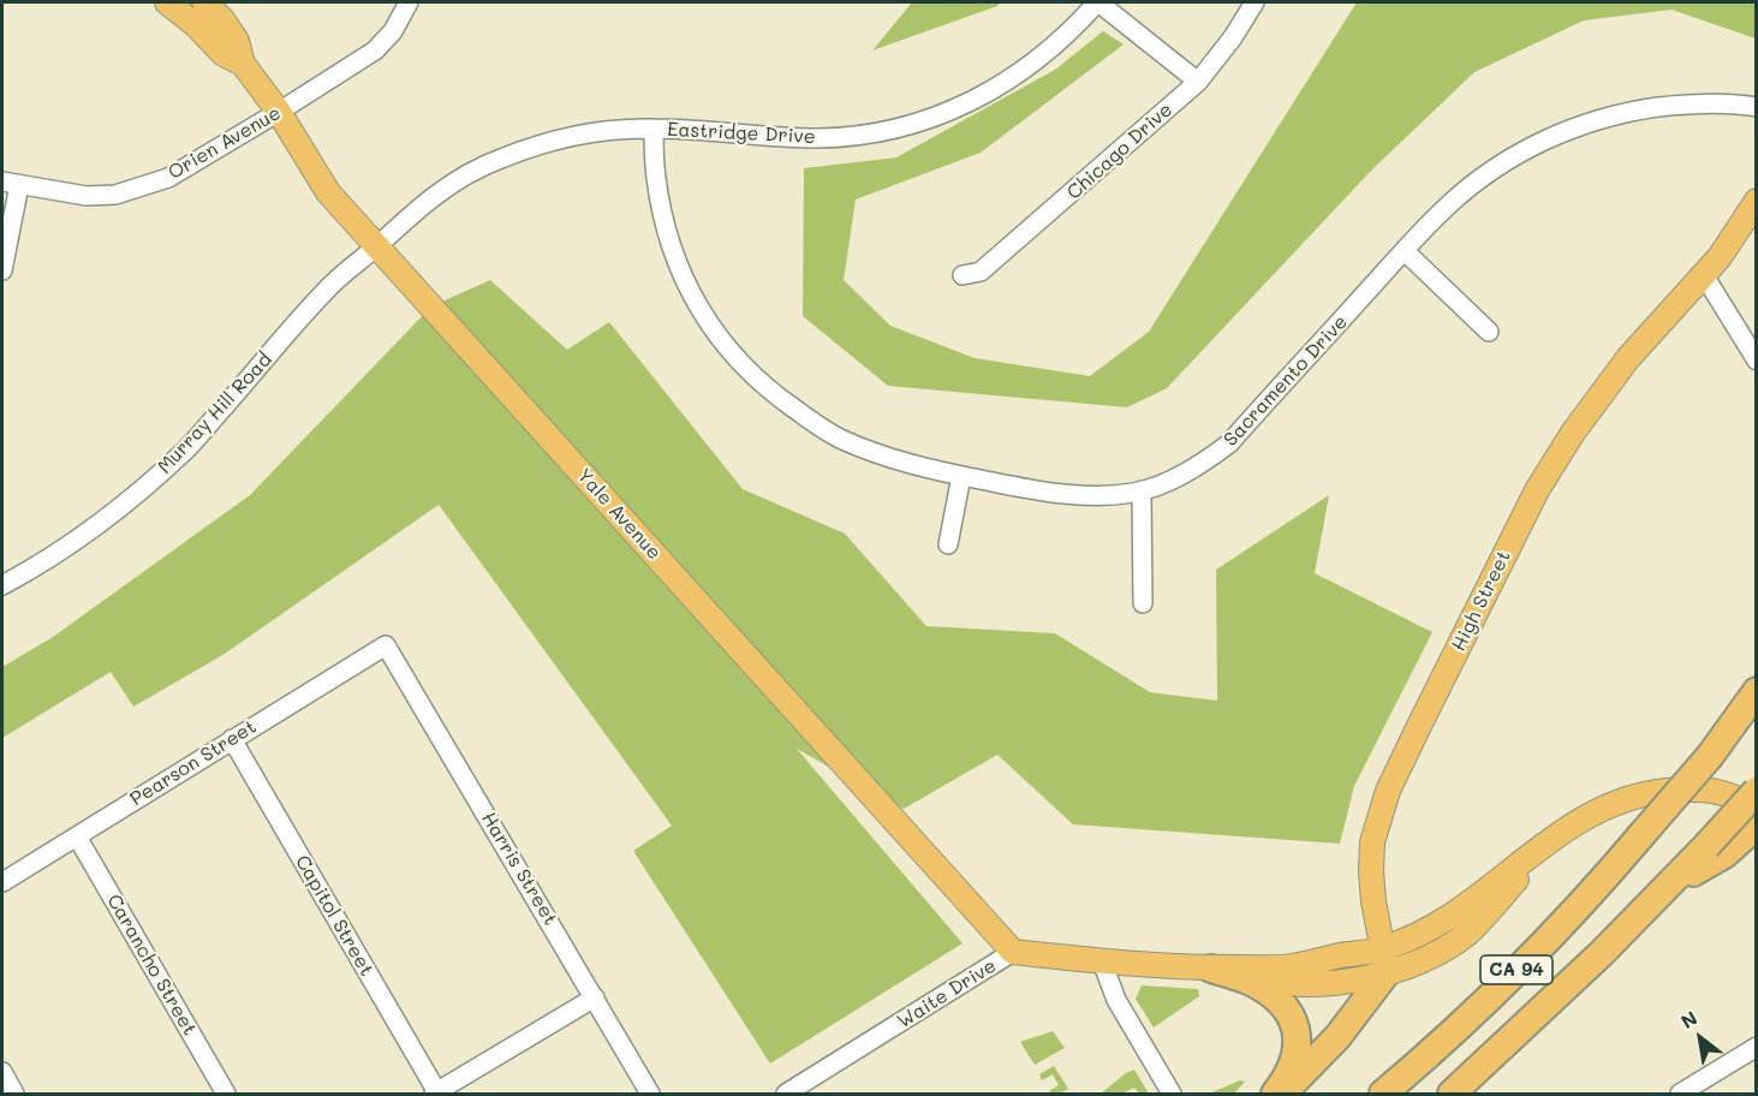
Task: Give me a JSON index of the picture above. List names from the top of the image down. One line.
{"streets":{"highway":["CA 94"],"main road":["Yale Avenue","High Street","Waite Drive"],"street":["Eastridge Drive","Orien Avenue","Chicago Drive","Sacramento Drive","Murray Hill Road","Pearson Street","Harris Street","Capitol Street","Carancho Street"]},"crossings":[["Eastridge Drive","Sacramento Drive"],["Eastridge Drive","Murray Hill Road"],["Eastridge Drive","Yale Avenue"],["Orien Avenue","Yale Avenue"],["Murray Hill Road","Yale Avenue"],["Yale Avenue","Waite Drive"],["High Street","Waite Drive"],["Pearson Street","Harris Street"],["Pearson Street","Capitol Street"],["Pearson Street","Carancho Street"]],"north":"top left"}
